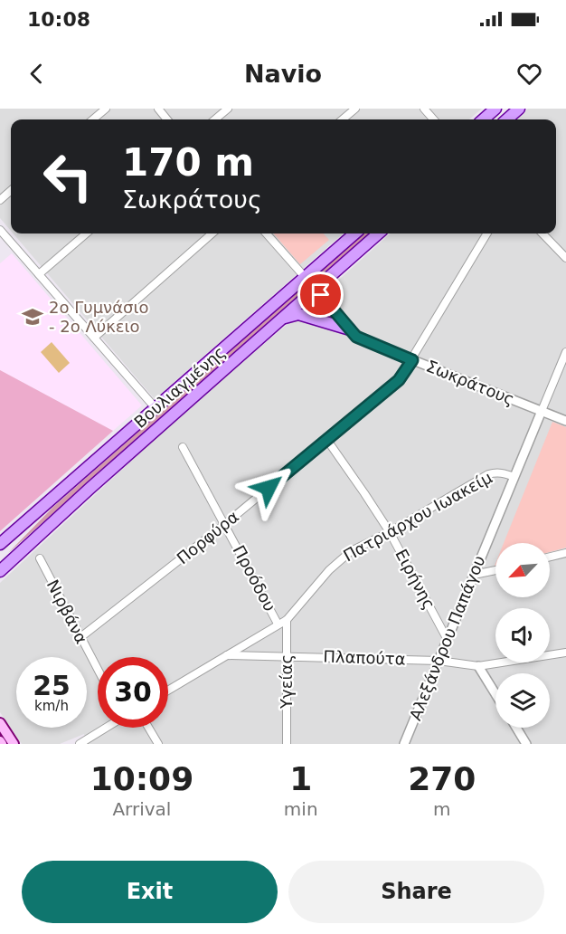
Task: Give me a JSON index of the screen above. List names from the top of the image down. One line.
{"streets":{"main road":["Βουλιαγμένης"],"street":["Σωκράτους","Πατριάρχου Ιωακείμ","Πορφύρα","Προόδου","Ειρήνης","Νιρβάνα","Αλεξάνδρου Παπάγου","Πλαπούτα","Υγείας"]},"crossings":[["Σωκράτους","Βουλιαγμένης"],["Σωκράτους","Πορφύρα"],["Σωκράτους","Αλεξάνδρου Παπάγου"],["Πατριάρχου Ιωακείμ","Προόδου"],["Πατριάρχου Ιωακείμ","Ειρήνης"],["Πατριάρχου Ιωακείμ","Αλεξάνδρου Παπάγου"],["Πατριάρχου Ιωακείμ","Πλαπούτα"],["Πατριάρχου Ιωακείμ","Υγείας"],["Πορφύρα","Προόδου"],["Πορφύρα","Ειρήνης"],["Πορφύρα","Νιρβάνα"],["Ειρήνης","Αλεξάνδρου Παπάγου"],["Αλεξάνδρου Παπάγου","Πλαπούτα"],["Πλαπούτα","Υγείας"]],"places":{"school or university":["2ο Γυμνάσιο - 2ο Λύκειο"]},"north":"bottom left","page":{"status":"10:08","header":"Navio","turn":["170 m","Σωκράτους"],"speed":"25 km/h","limit":"30","eta":["10:09","Arrival","1","min","270","m"],"buttons":["Exit","Share"]}}
